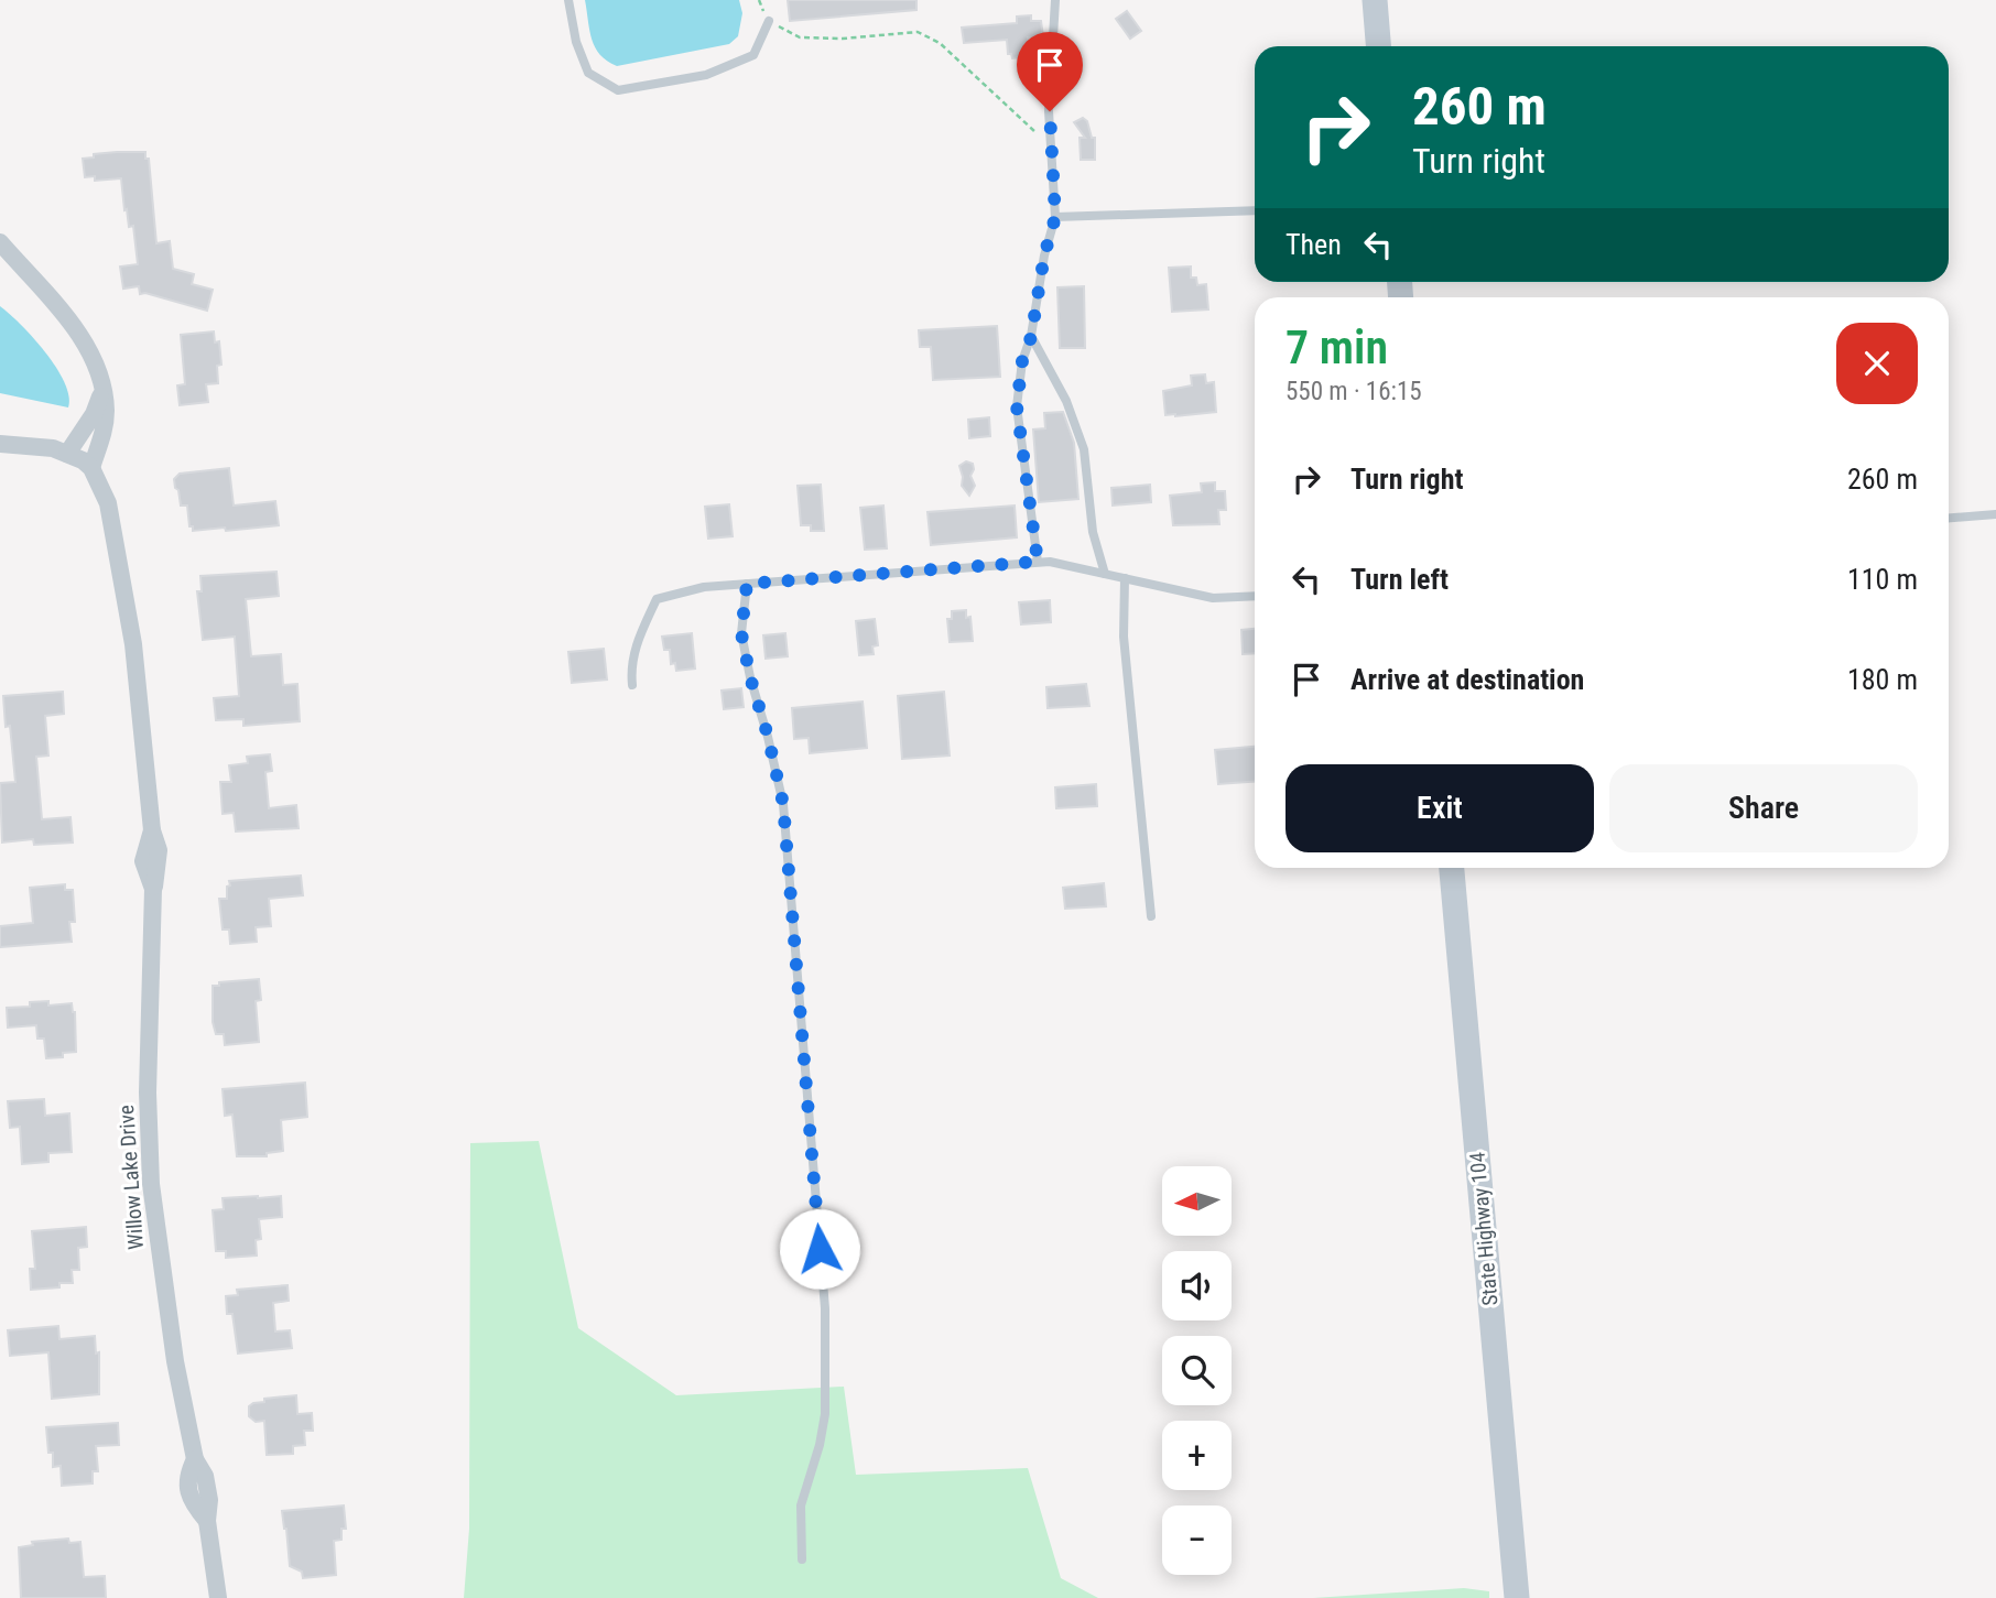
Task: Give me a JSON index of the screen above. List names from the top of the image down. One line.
{"streets":{"main road":["State Highway 104"],"street":["Willow Lake Drive"]},"north":"left","page":{"turn":["260 m","Turn right"],"then":"Then","heading":["7 min","550 m · 16:15"],"list":[{"name":"Turn right","value":"260 m"},{"name":"Turn left","value":"110 m"},{"name":"Arrive at destination","value":"180 m"}],"buttons":["Exit","Share"],"map_buttons":["+","−"]}}
